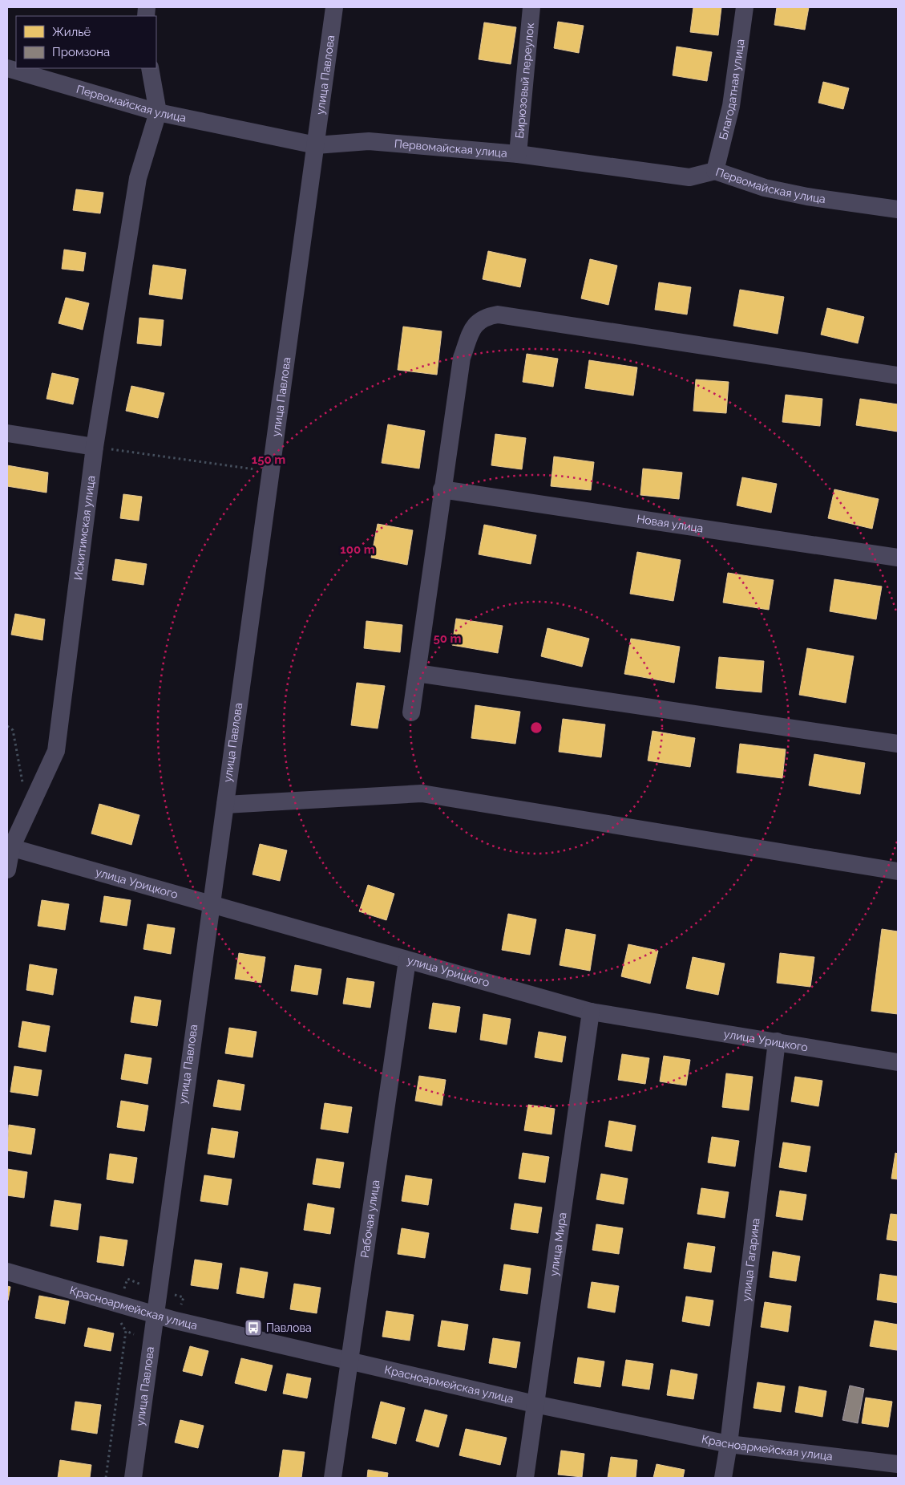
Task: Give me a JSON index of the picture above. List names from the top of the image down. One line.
{"streets":{"street":["улица Павлова","Бирюзовый переулок","Благодатная улица","Первомайская улица","Новая улица","Искитимская улица","улица Урицкого","Рабочая улица","улица Мира","улица Гагарина","Красноармейская улица"]},"crossings":[["улица Павлова","Первомайская улица"],["улица Павлова","улица Урицкого"],["улица Павлова","Красноармейская улица"],["Бирюзовый переулок","Первомайская улица"],["Благодатная улица","Первомайская улица"],["Первомайская улица","Искитимская улица"],["Искитимская улица","улица Урицкого"],["улица Урицкого","Рабочая улица"],["улица Урицкого","улица Мира"],["улица Урицкого","улица Гагарина"],["Рабочая улица","Красноармейская улица"],["улица Мира","Красноармейская улица"],["улица Гагарина","Красноармейская улица"]],"places":{"bus stop":["Павлова"]},"legend":["Жильё","Промзона"],"rings":["150 m","100 m","50 m"]}
